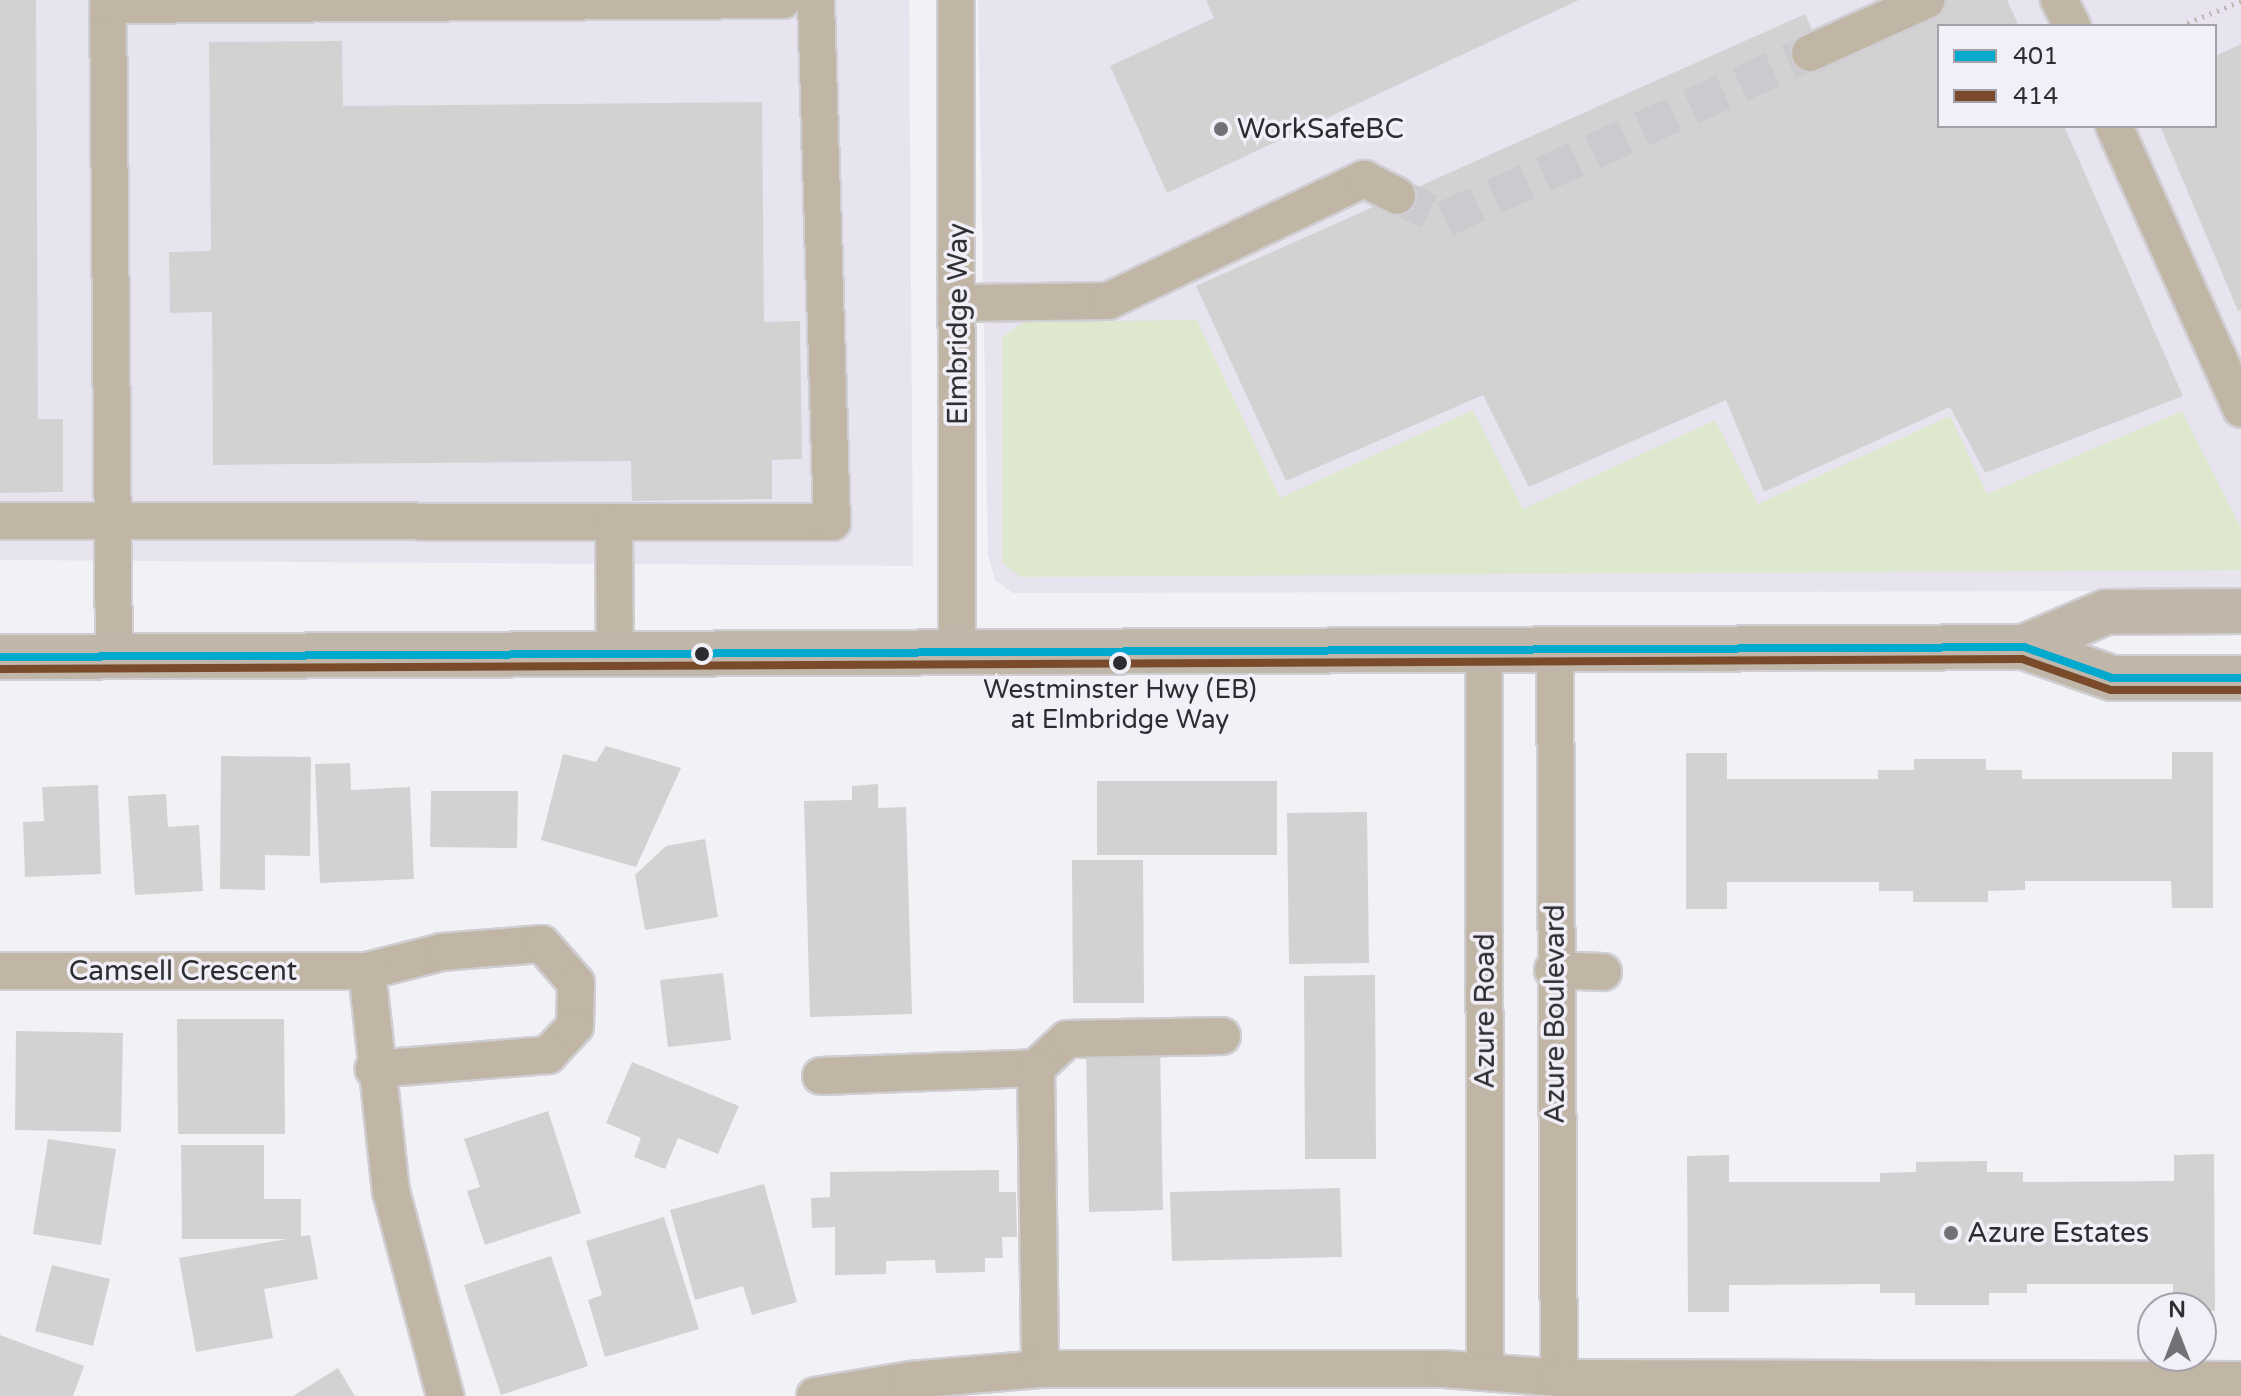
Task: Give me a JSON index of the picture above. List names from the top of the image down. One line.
{"streets":{"street":["Elmbridge Way","Camsell Crescent","Azure Road","Azure Boulevard"]},"places":["WorkSafeBC","Westminster Hwy (EB) at Elmbridge Way","Azure Estates"],"lines":["transit line 401","transit line 414"],"legend":["401","414"],"north":"top"}
